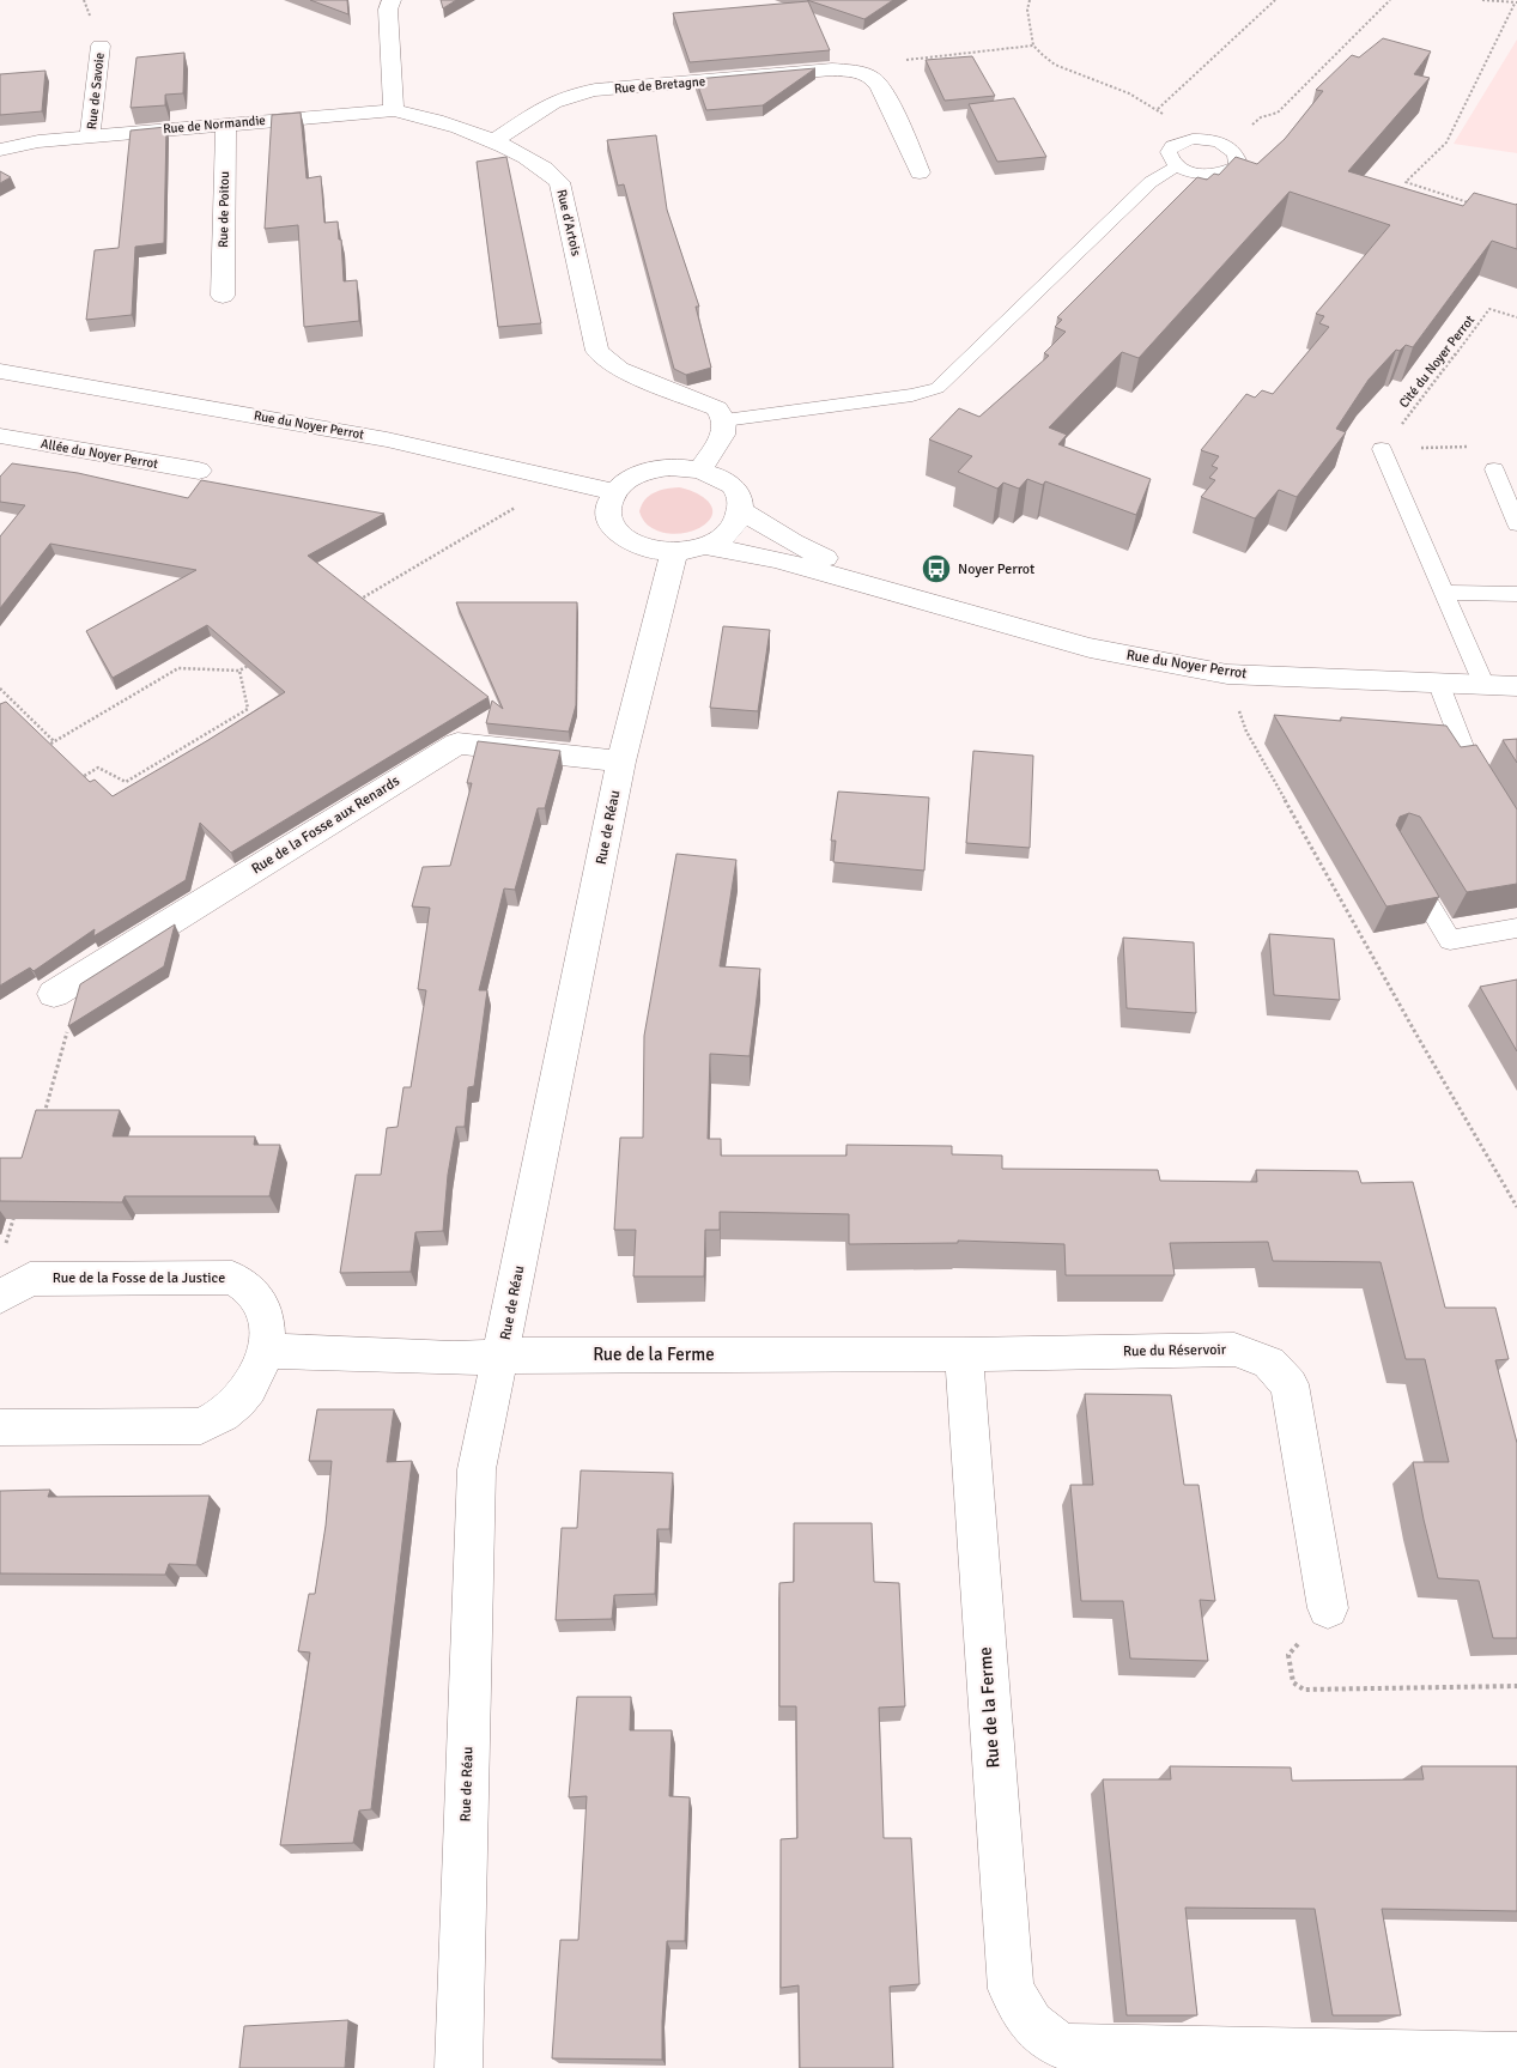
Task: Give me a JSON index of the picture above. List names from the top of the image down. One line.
{"streets":{"street":["Rue de Bretagne","Rue de Savoie","Rue de Normandie","Rue de Poitou","Rue d'Artois","Rue du Noyer Perrot","Allée du Noyer Perrot","Rue de la Fosse aux Renards","Rue de Réau","Rue de la Fosse de la Justice","Rue du Réservoir","Rue de la Ferme"],"path":["Cité du Noyer Perrot"]},"crossings":[["Rue de Bretagne","Rue d'Artois"],["Rue de Savoie","Rue de Normandie"],["Rue de Normandie","Rue de Poitou"],["Rue de Normandie","Rue d'Artois"],["Rue du Noyer Perrot","Rue de Réau"],["Rue de la Fosse aux Renards","Rue de Réau"],["Rue de Réau","Rue de la Ferme"],["Rue du Réservoir","Rue de la Ferme"]],"places":{"bus stop":["Noyer Perrot"]}}
